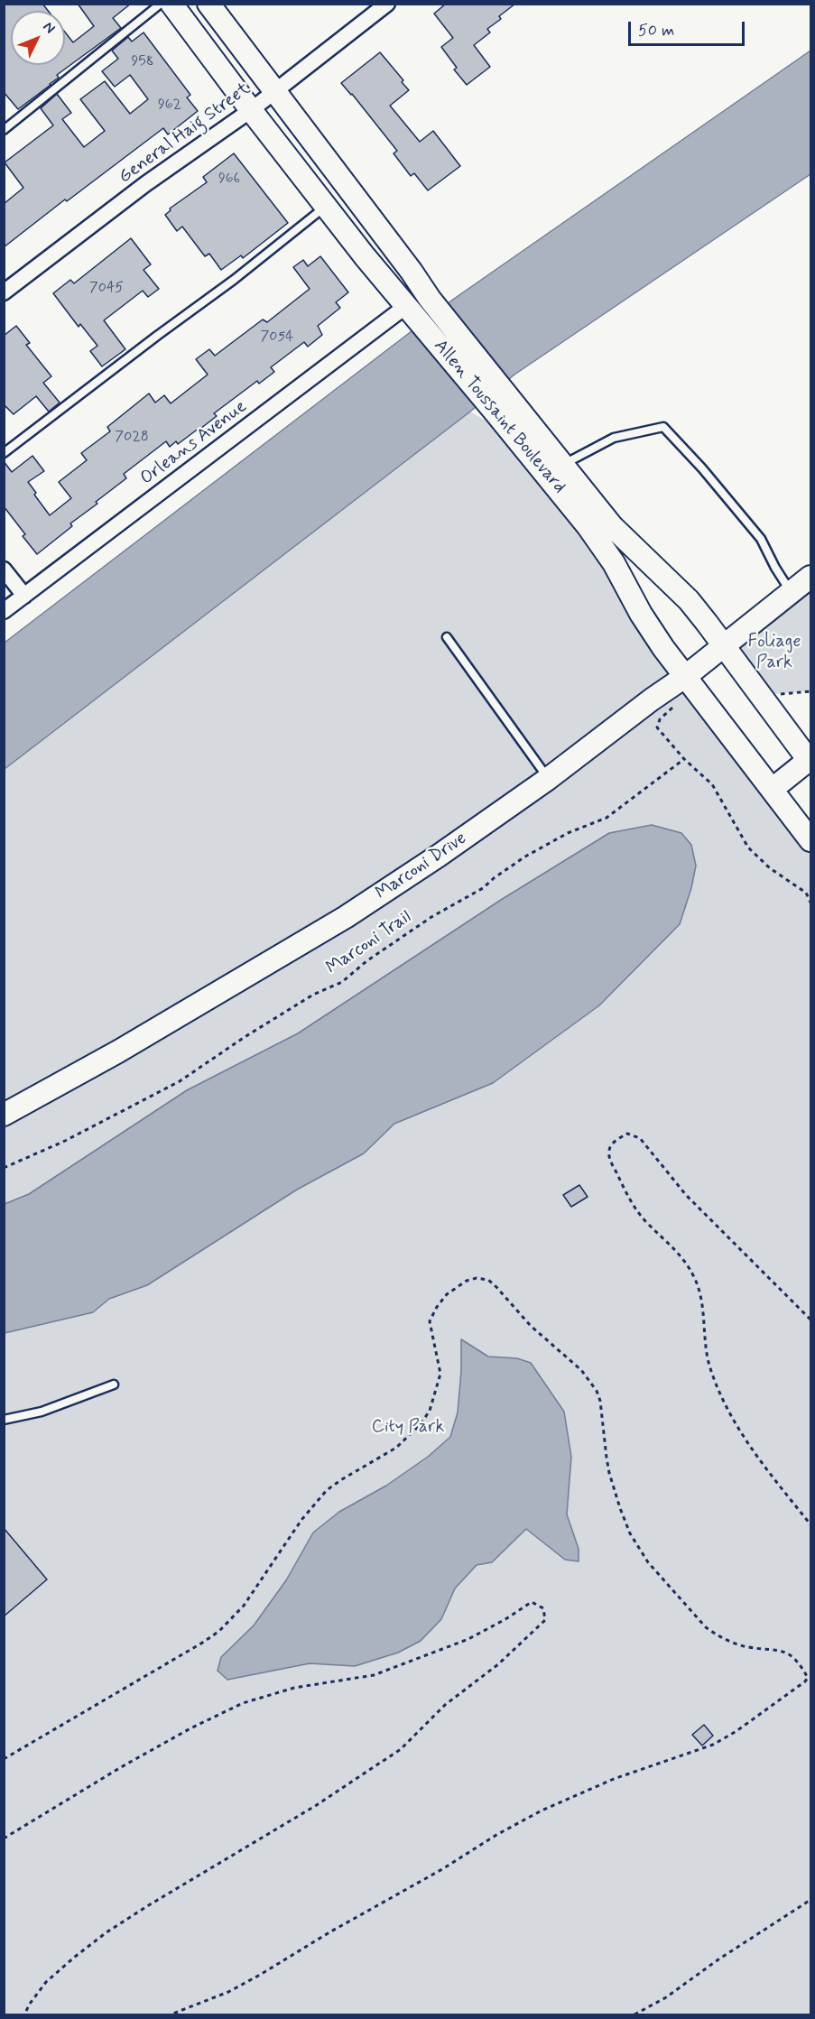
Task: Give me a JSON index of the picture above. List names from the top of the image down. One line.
{"streets":{"main road":["Allen Toussaint Boulevard","Marconi Drive"],"street":["General Haig Street","Orleans Avenue"],"path":["Marconi Trail"]},"crossings":[["General Haig Street","Allen Toussaint Boulevard"],["Allen Toussaint Boulevard","Orleans Avenue"],["Allen Toussaint Boulevard","Marconi Drive"]],"parks":["Foliage Park","City Park"],"house_numbers":["958","962","966","7045","7054","7028"],"scale_bar":"50 m","north":"top right"}
